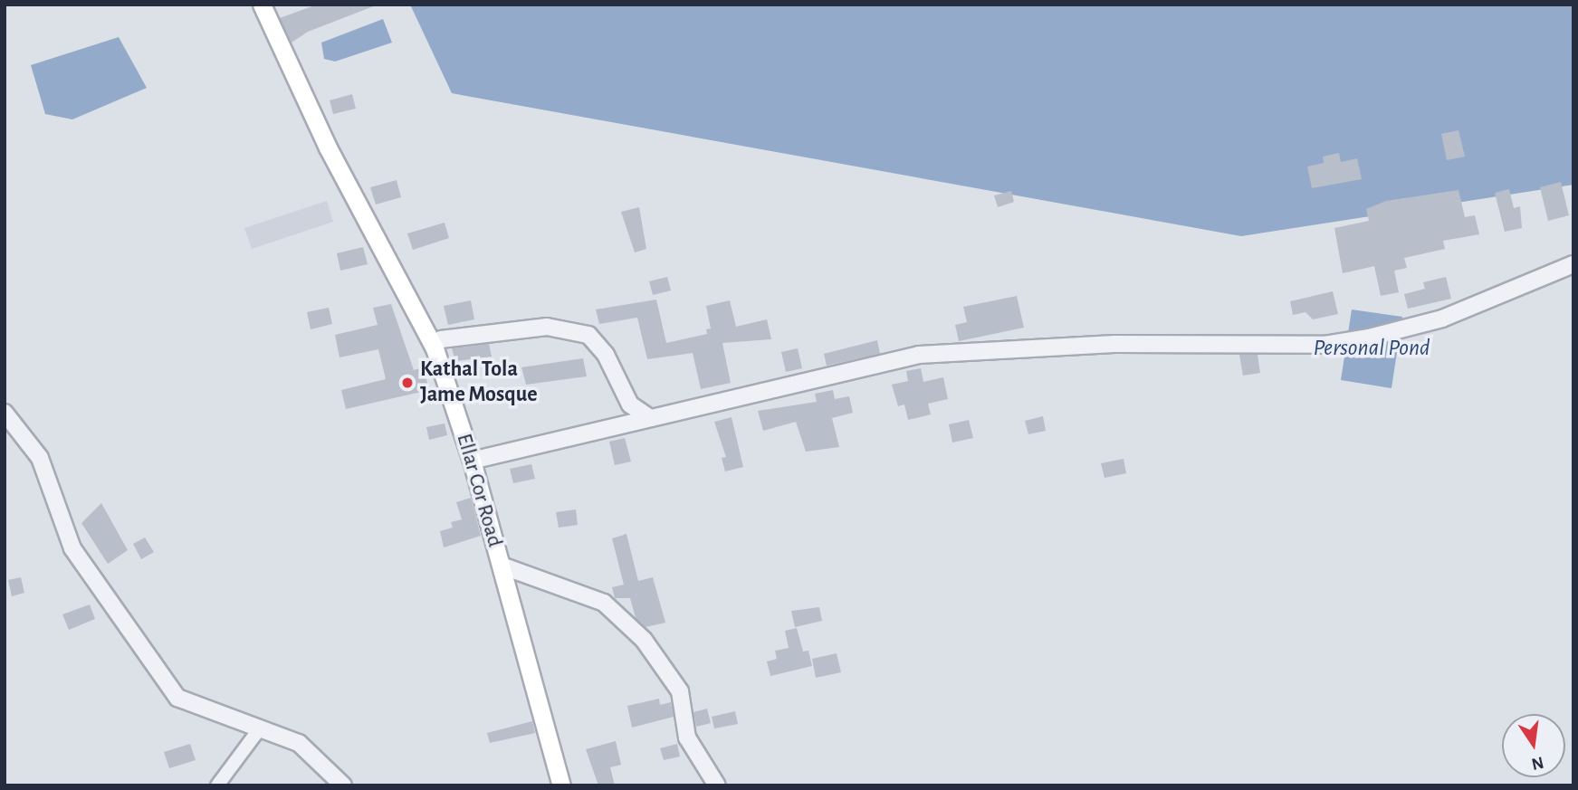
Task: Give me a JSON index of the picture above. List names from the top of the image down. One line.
{"streets":{"main road":["Ellar Cor Road"]},"water":["Personal Pond"],"places":["Kathal Tola Jame Mosque"],"north":"bottom"}
